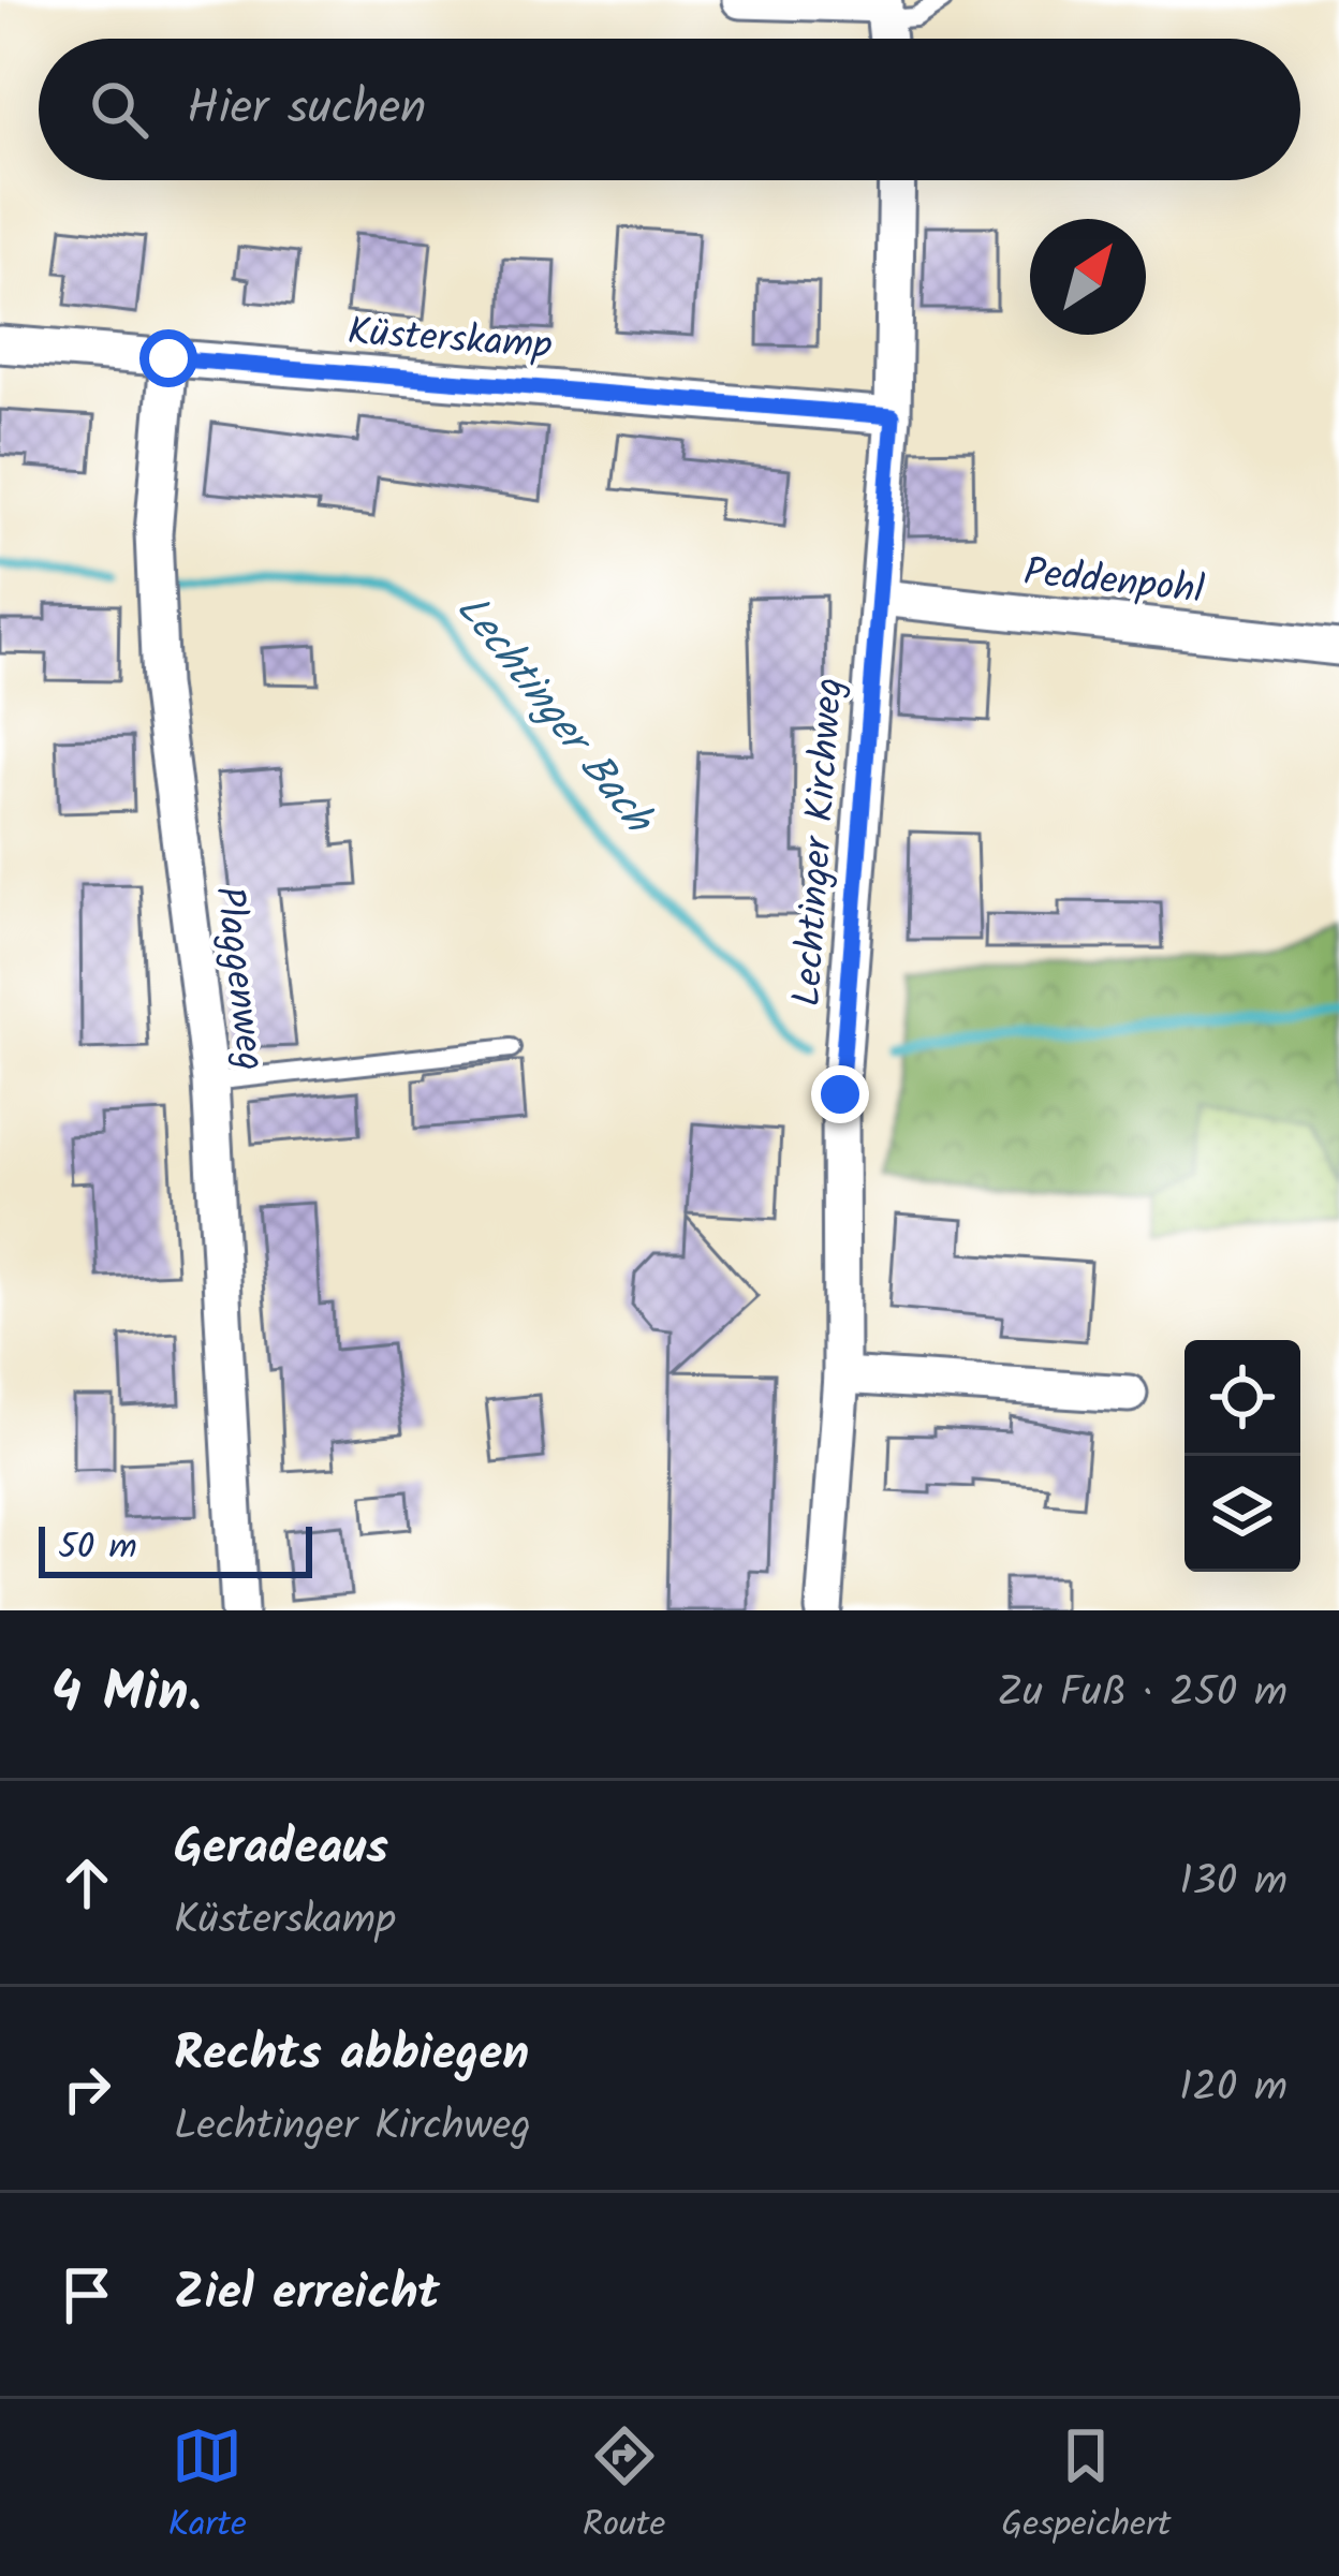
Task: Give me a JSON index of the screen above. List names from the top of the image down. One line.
{"streets":{"street":["Küsterskamp","Peddenpohl","Lechtinger Kirchweg","Plaggenweg"]},"crossings":[["Küsterskamp","Lechtinger Kirchweg"],["Küsterskamp","Plaggenweg"],["Peddenpohl","Lechtinger Kirchweg"]],"water":["Lechtinger Bach"],"scale_bar":"50 m","north":"top right","page":{"search":"Hier suchen","scale":"50 m","heading":["4 Min.","Zu Fuß · 250 m"],"list":[["Geradeaus","Küsterskamp","130 m"],["Rechts abbiegen","Lechtinger Kirchweg","120 m"],"Ziel erreicht"],"nav":["Karte","Route","Gespeichert"]}}
